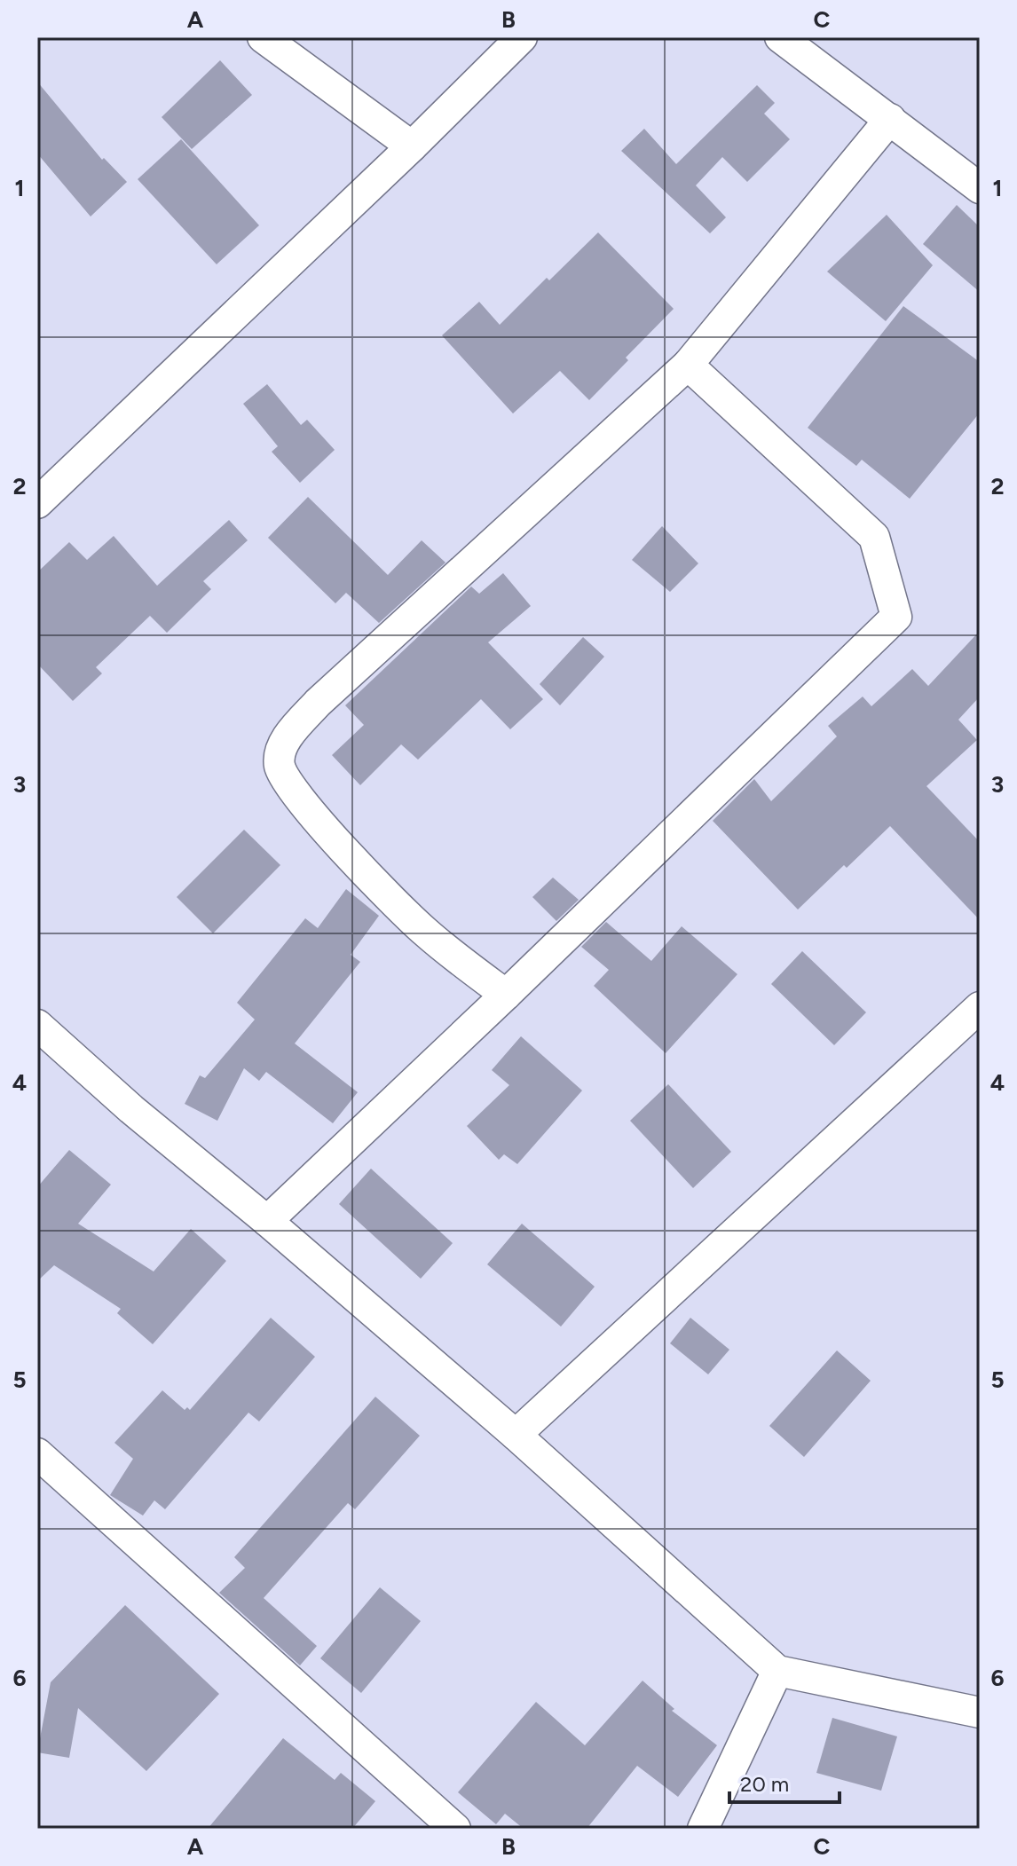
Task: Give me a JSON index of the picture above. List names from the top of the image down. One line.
{"scale_bar":"20 m","grid":{"columns":["A","B","C"],"rows":["1","2","3","4","5","6"]}}
